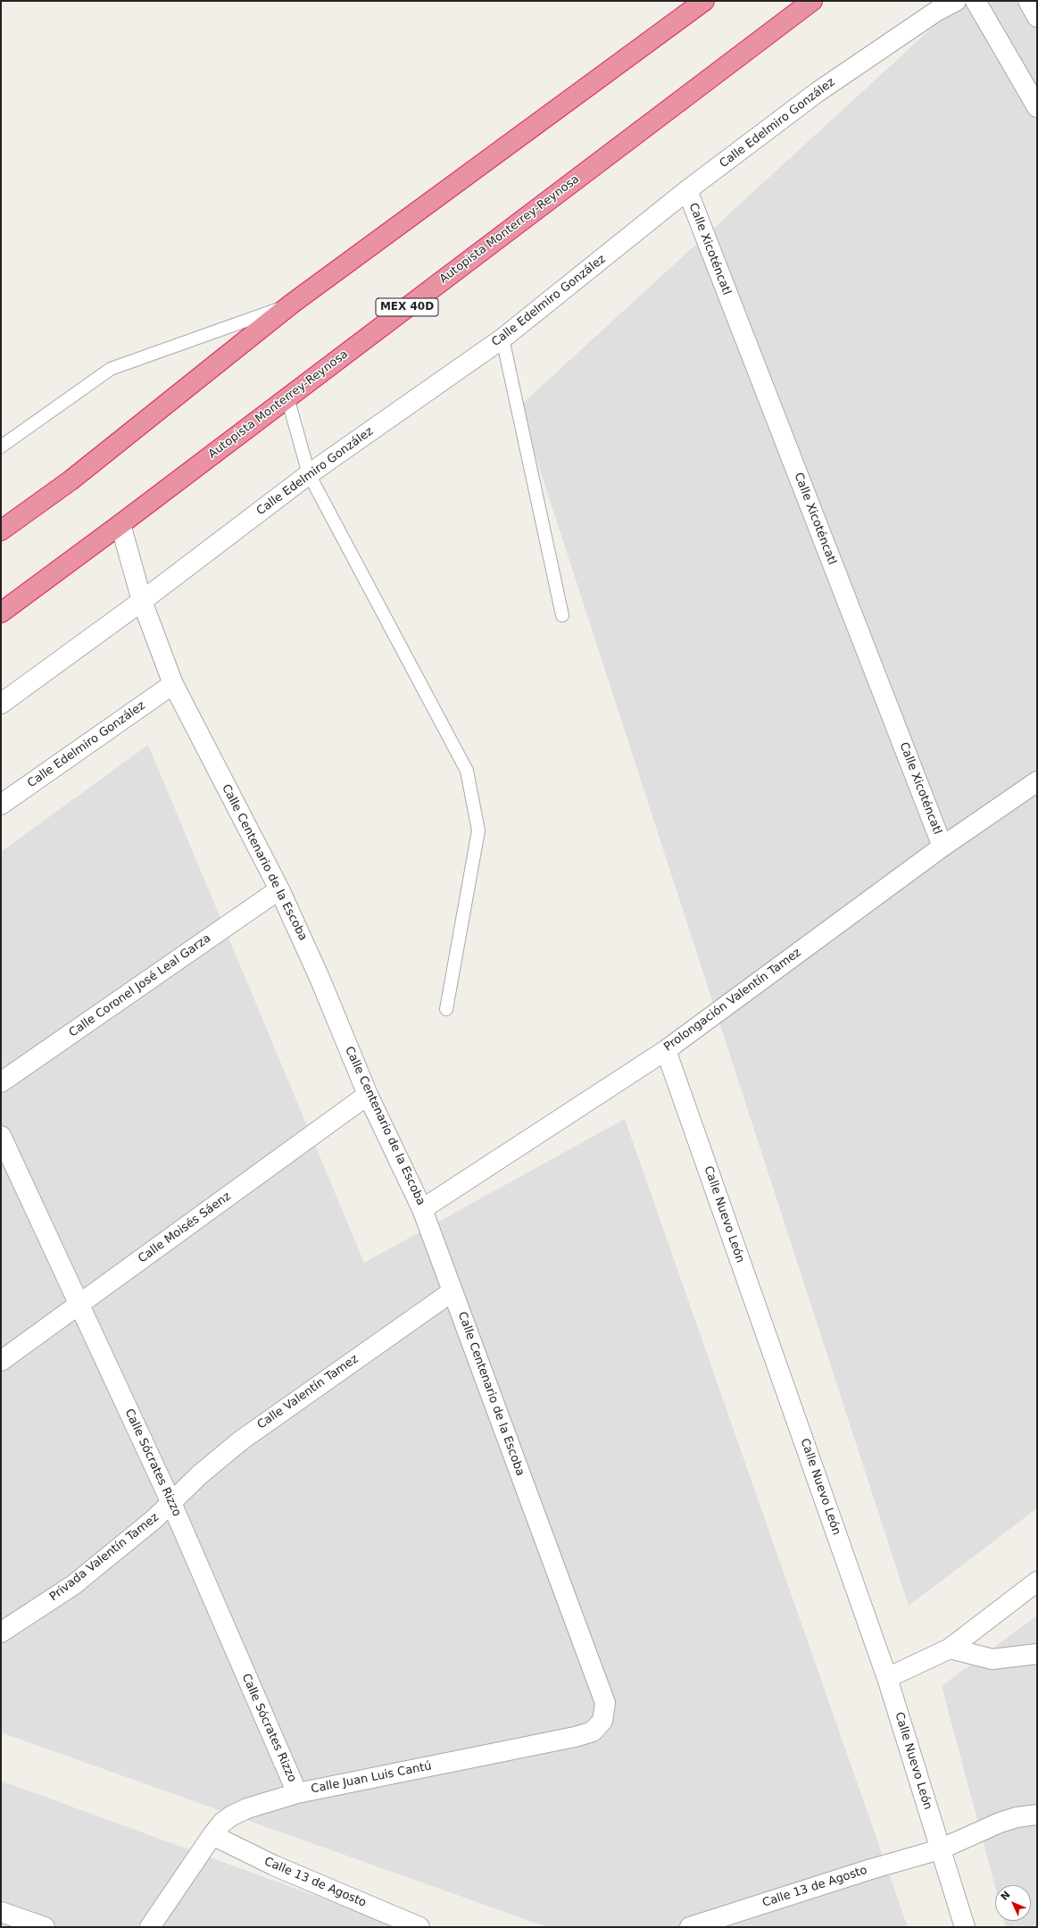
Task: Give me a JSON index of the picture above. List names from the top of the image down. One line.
{"streets":{"highway":["Autopista Monterrey-Reynosa","MEX 40D"],"street":["Calle Edelmiro González","Calle Xicoténcatl","Calle Centenario de la Escoba","Calle Coronel José Leal Garza","Prolongación Valentín Tamez","Calle Nuevo León","Calle Moisés Sáenz","Calle Valentín Tamez","Calle Sócrates Rizzo","Privada Valentín Tamez","Calle Juan Luis Cantú","Calle 13 de Agosto"]},"crossings":[["Calle Edelmiro González","Calle Xicoténcatl"],["Calle Edelmiro González","Calle Centenario de la Escoba"],["Autopista Monterrey-Reynosa","Calle Centenario de la Escoba"],["Calle Xicoténcatl","Prolongación Valentín Tamez"],["Calle Centenario de la Escoba","Calle Coronel José Leal Garza"],["Calle Centenario de la Escoba","Prolongación Valentín Tamez"],["Calle Centenario de la Escoba","Calle Moisés Sáenz"],["Calle Centenario de la Escoba","Calle Valentín Tamez"],["Calle Centenario de la Escoba","Calle Juan Luis Cantú"],["Prolongación Valentín Tamez","Calle Nuevo León"],["Calle Nuevo León","Calle 13 de Agosto"],["Calle Moisés Sáenz","Calle Sócrates Rizzo"],["Calle Valentín Tamez","Calle Sócrates Rizzo"],["Calle Valentín Tamez","Privada Valentín Tamez"],["Calle Sócrates Rizzo","Privada Valentín Tamez"],["Calle Sócrates Rizzo","Calle Juan Luis Cantú"],["Calle Juan Luis Cantú","Calle 13 de Agosto"]],"north":"top left"}
